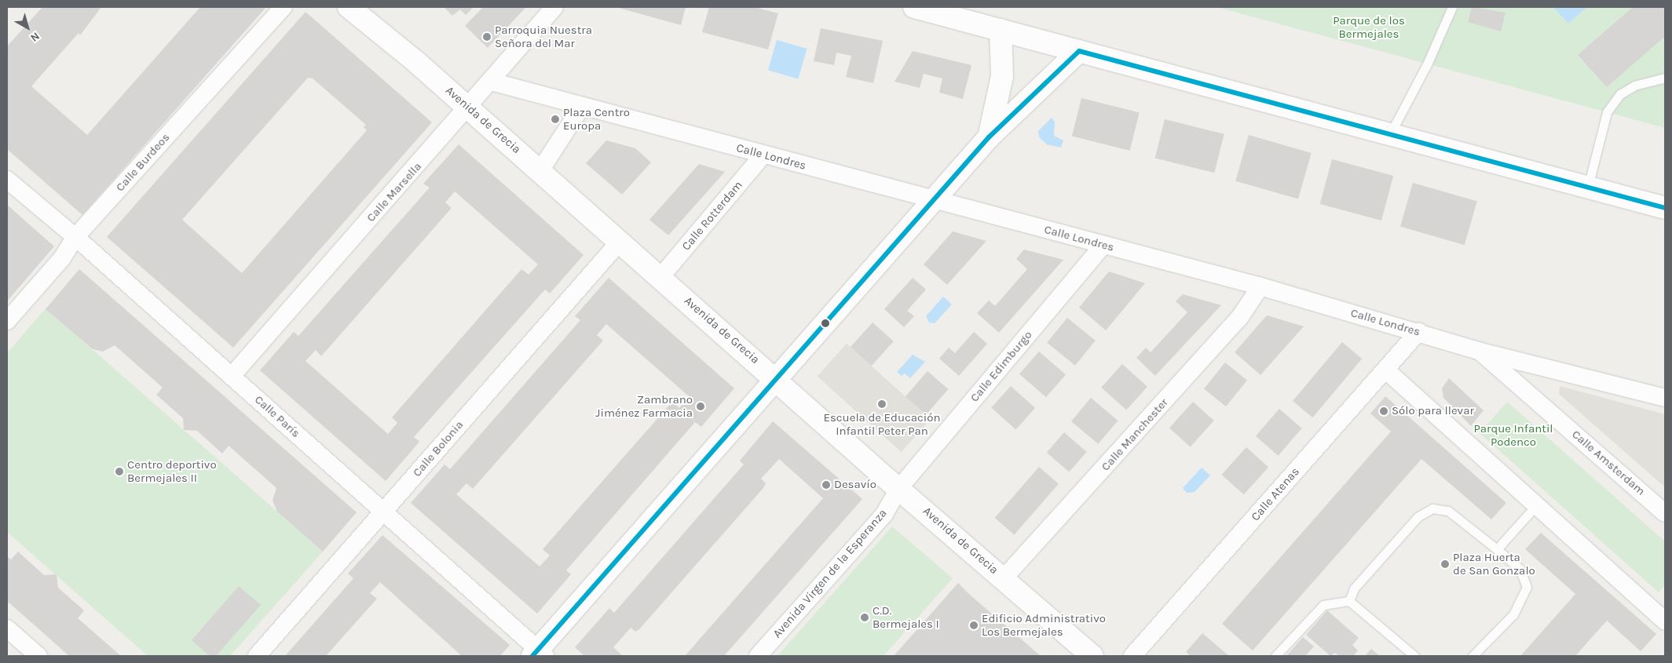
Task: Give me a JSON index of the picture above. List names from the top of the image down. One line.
{"streets":{"main road":["Avenida de Grecia"],"street":["Calle Londres","Calle Burdeos","Calle Marsella","Calle Rotterdam","Calle Edimburgo","Calle París","Calle Manchester","Calle Bolonia","Calle Amsterdam","Calle Atenas","Avenida Virgen de la Esperanza"]},"crossings":[["Avenida de Grecia","Calle Marsella"],["Avenida de Grecia","Calle Rotterdam"],["Avenida de Grecia","Calle Edimburgo"],["Avenida de Grecia","Calle Manchester"],["Avenida de Grecia","Calle Bolonia"],["Avenida de Grecia","Avenida Virgen de la Esperanza"],["Calle Londres","Calle Marsella"],["Calle Londres","Calle Rotterdam"],["Calle Londres","Calle Edimburgo"],["Calle Londres","Calle Manchester"],["Calle Londres","Calle Amsterdam"],["Calle Londres","Calle Atenas"],["Calle Burdeos","Calle París"],["Calle Marsella","Calle París"],["Calle Edimburgo","Avenida Virgen de la Esperanza"],["Calle París","Calle Bolonia"]],"parks":["Parque de los Bermejales","Parque Infantil Podenco"],"places":["Parroquia Nuestra Señora del Mar","Plaza Centro Europa","Escuela de Educación Infantil Peter Pan","Zambrano Jiménez Farmacia","Sólo para llevar","Centro deportivo Bermejales II","Desavío","Plaza Huerta de San Gonzalo","C.D. Bermejales I","Edificio Administrativo Los Bermejales"],"north":"bottom right"}
